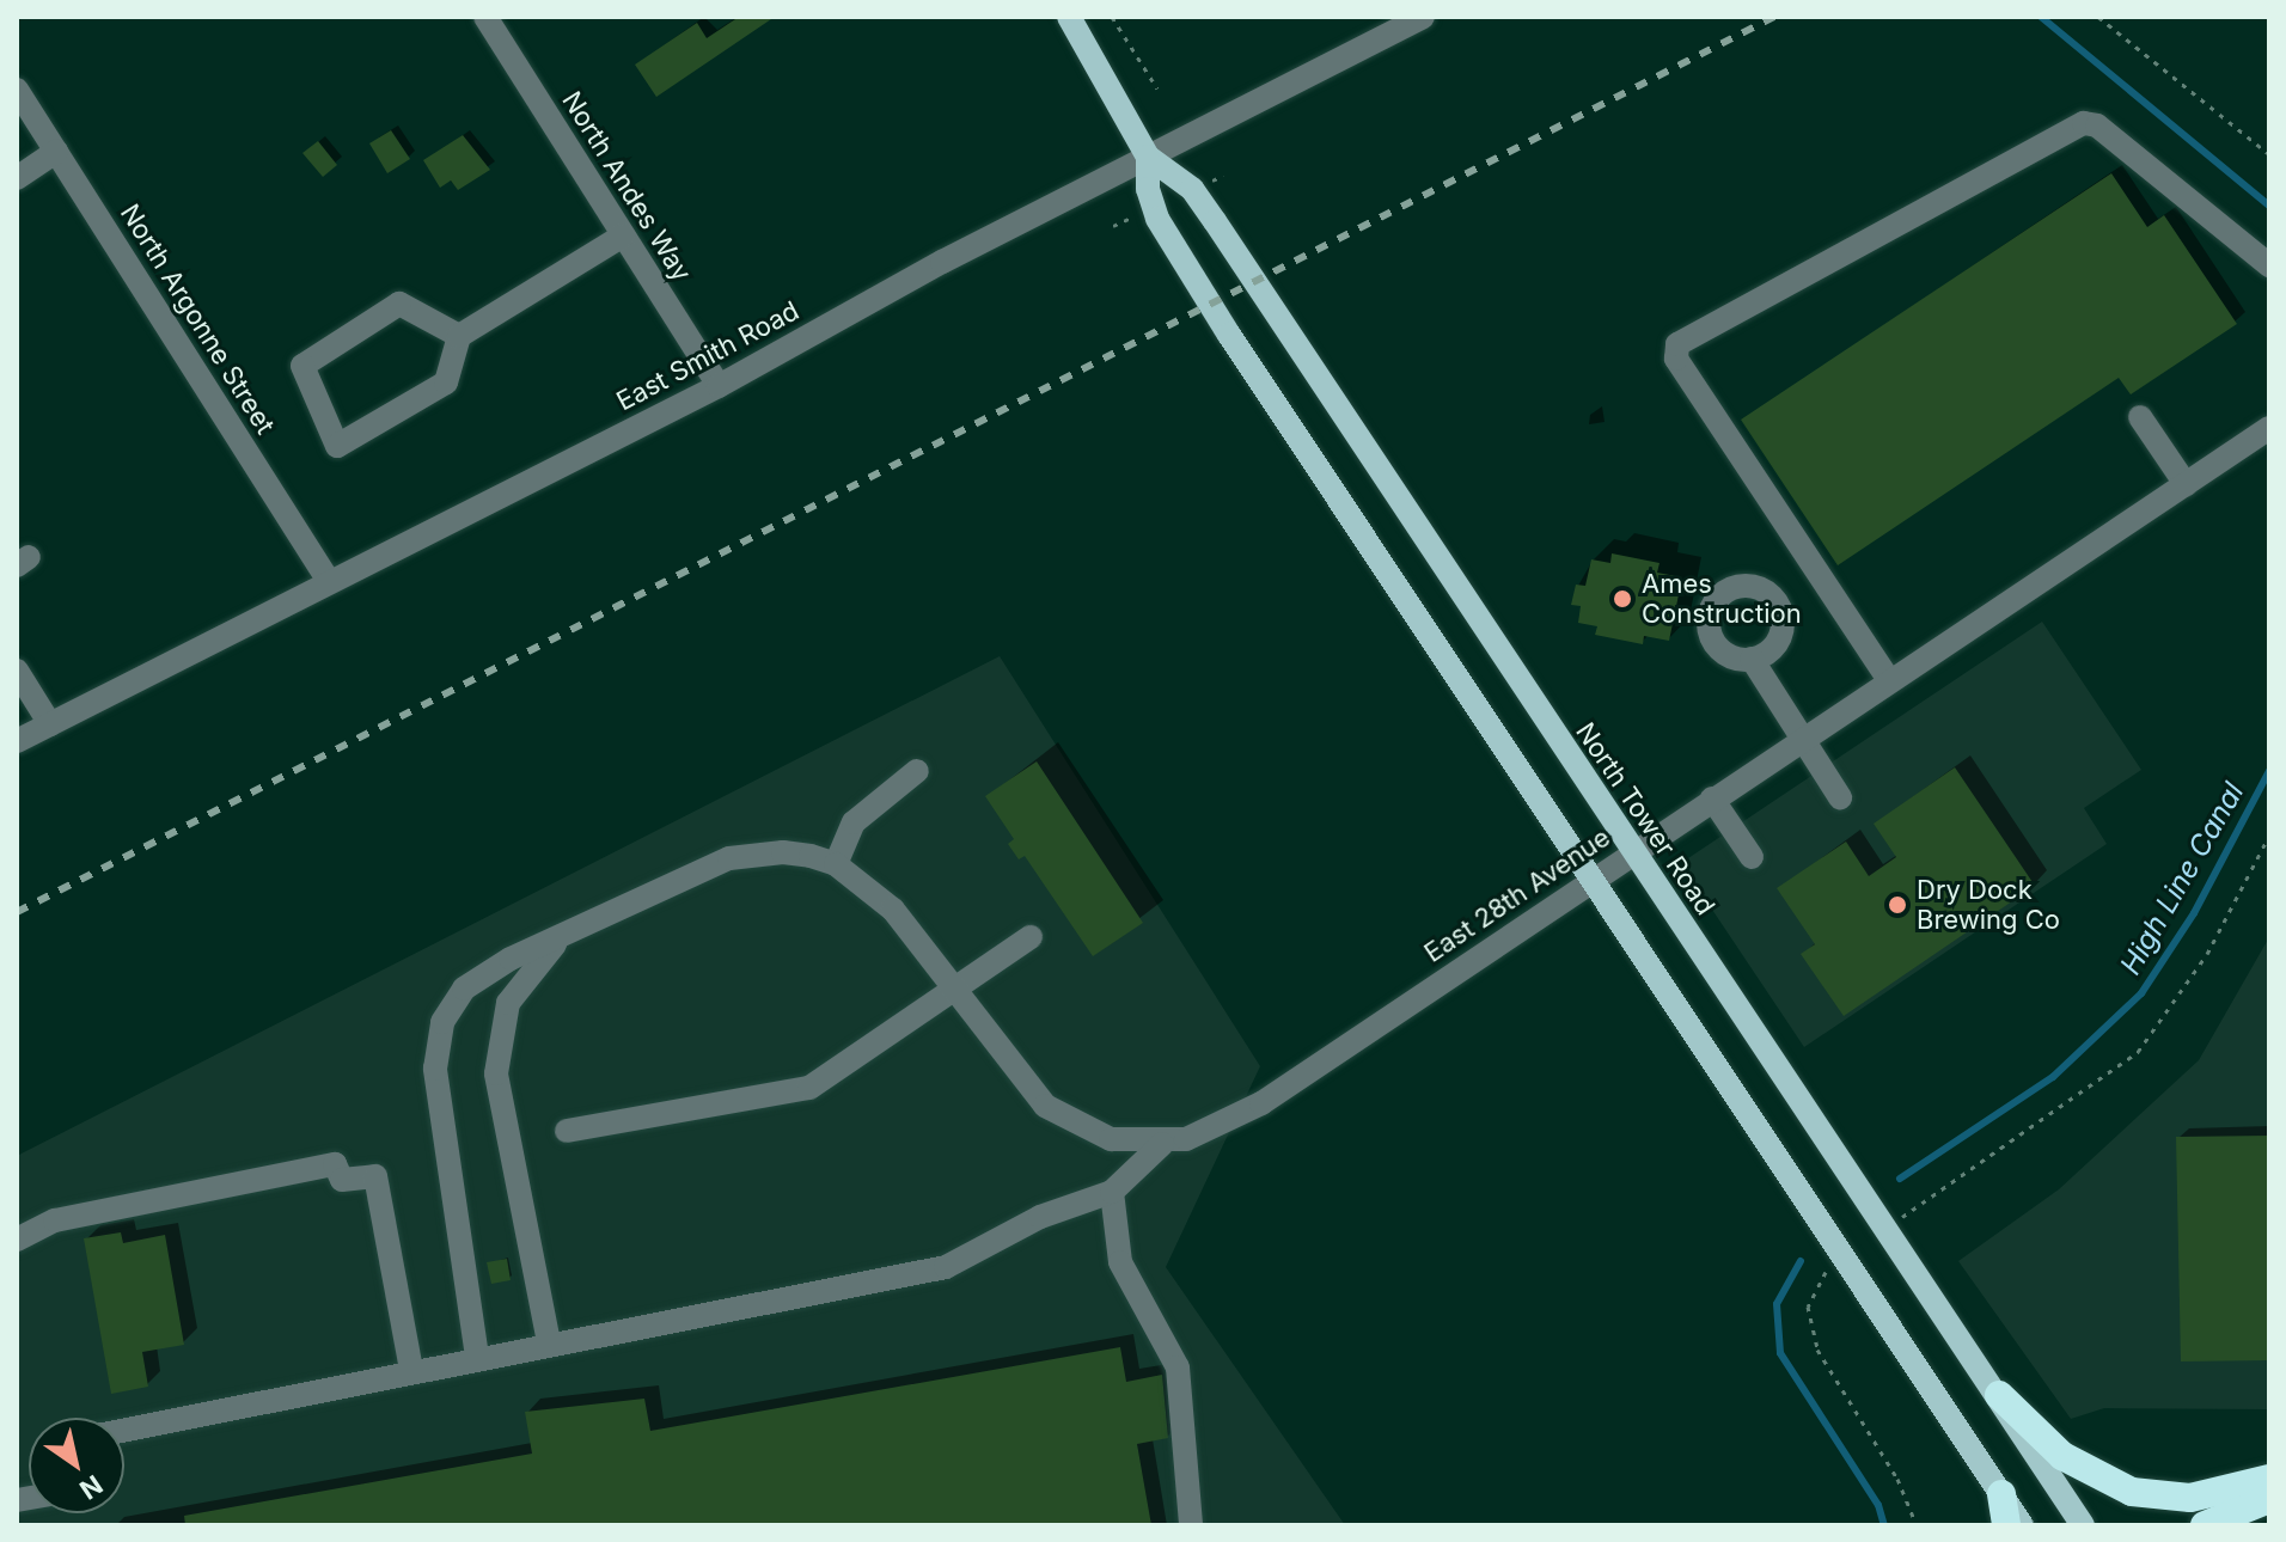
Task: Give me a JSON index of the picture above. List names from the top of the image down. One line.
{"streets":{"main road":["North Tower Road"],"street":["North Andes Way","North Argonne Street","East Smith Road","East 28th Avenue"]},"crossings":[["North Andes Way","East Smith Road"],["North Argonne Street","East Smith Road"],["East Smith Road","North Tower Road"],["North Tower Road","East 28th Avenue"]],"water":["High Line Canal"],"places":["Ames Construction","Dry Dock Brewing Co"],"north":"bottom right"}
